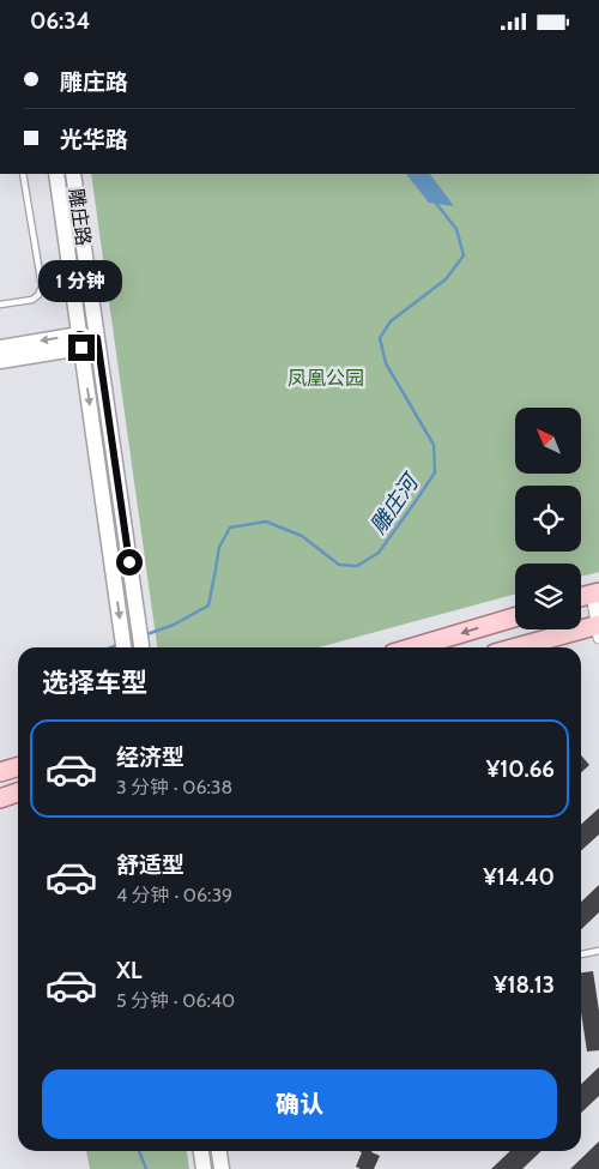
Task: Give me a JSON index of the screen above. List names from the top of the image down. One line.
{"streets":{"main road":["雕庄路"]},"water":["雕庄河"],"parks":["凤凰公园"],"north":"top left","page":{"status":"06:34","banner":["雕庄路","光华路"],"bubble":"1 分钟","heading":"选择车型","list":[{"name":"经济型","note":"3 分钟 · 06:38","value":"¥10.66"},{"name":"舒适型","note":"4 分钟 · 06:39","value":"¥14.40"},{"name":"XL","note":"5 分钟 · 06:40","value":"¥18.13"}],"buttons":"确认"}}
